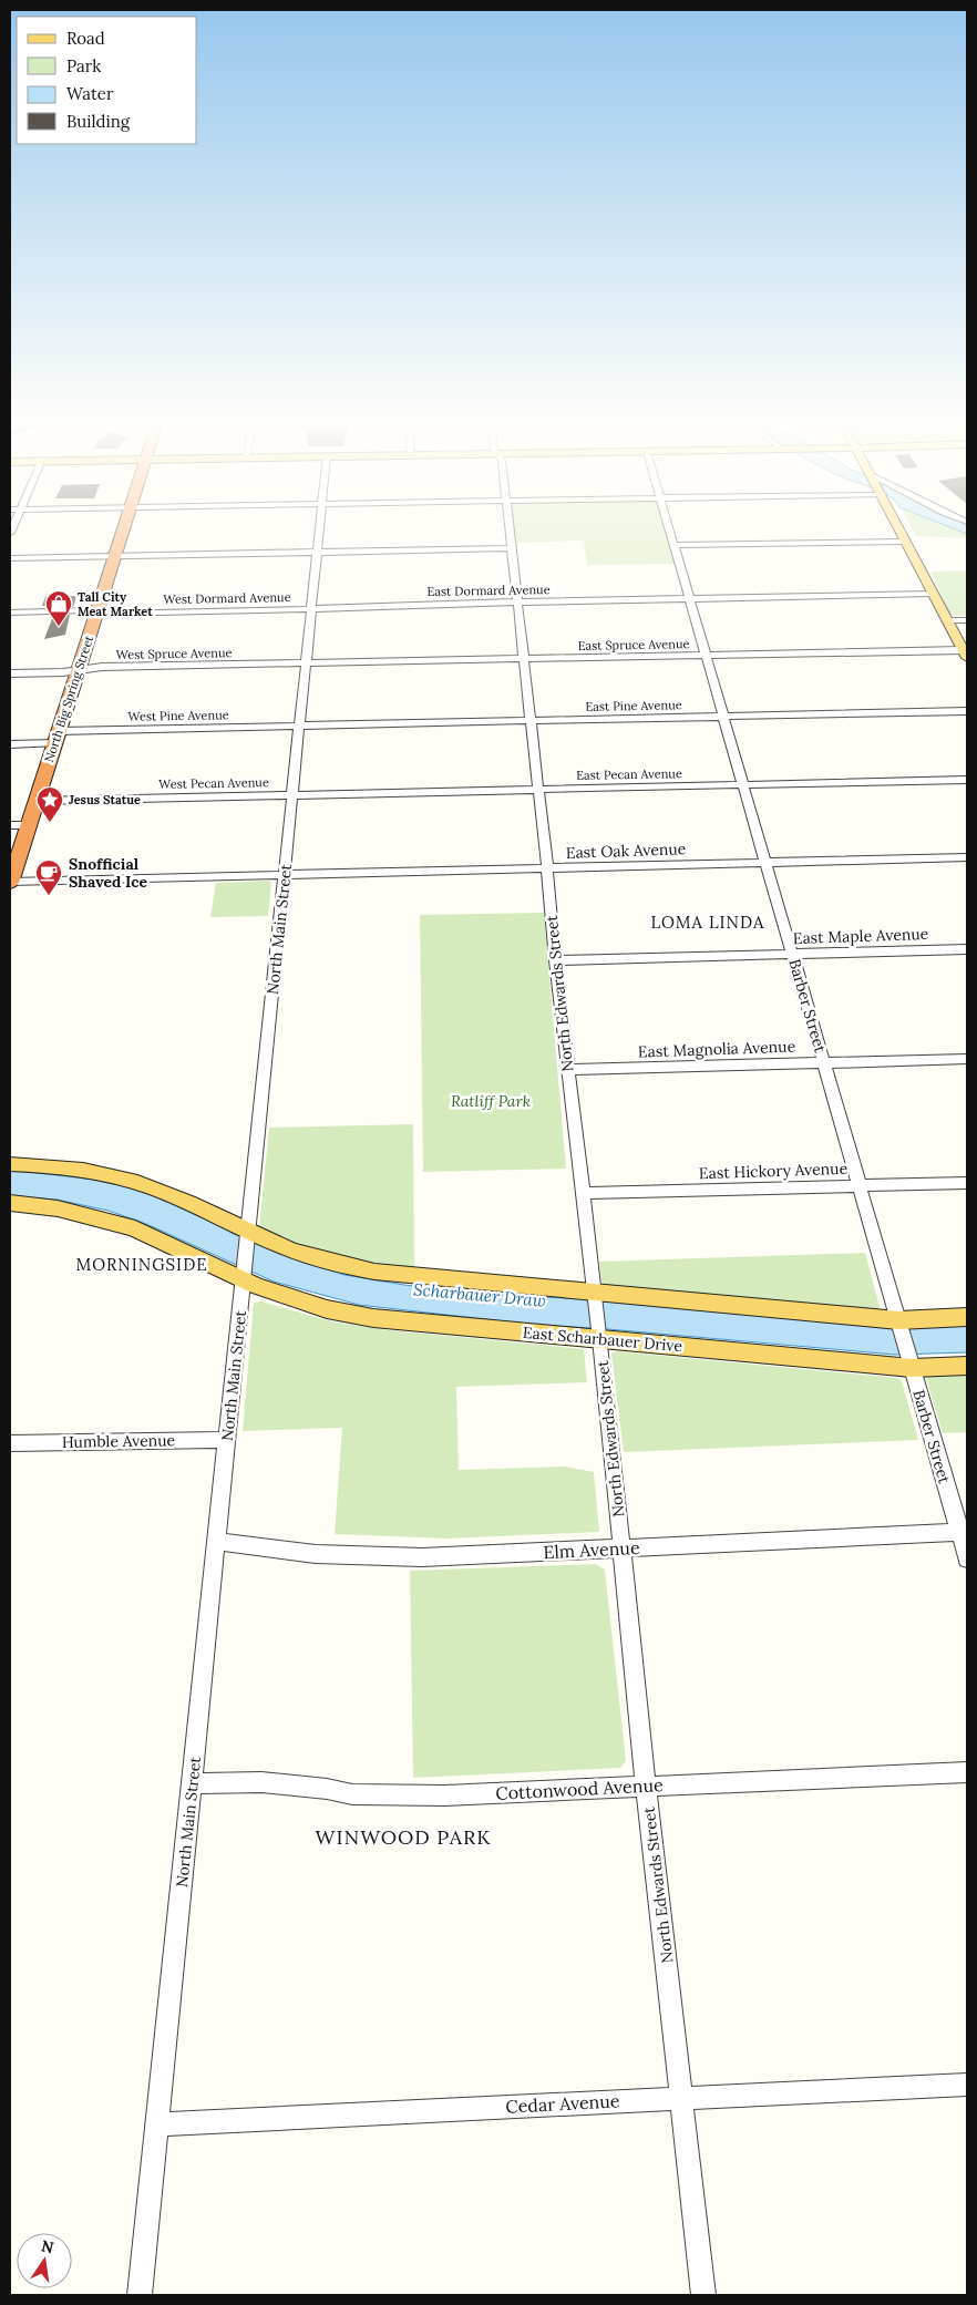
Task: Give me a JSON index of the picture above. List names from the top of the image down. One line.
{"streets":{"highway":["North Big Spring Street"],"main road":["East Scharbauer Drive"],"street":["East Dormard Avenue","West Dormard Avenue","East Spruce Avenue","West Spruce Avenue","East Pine Avenue","West Pine Avenue","East Pecan Avenue","West Pecan Avenue","East Oak Avenue","North Main Street","East Maple Avenue","North Edwards Street","Barber Street","East Magnolia Avenue","East Hickory Avenue","Humble Avenue","Elm Avenue","Cottonwood Avenue","Cedar Avenue"]},"crossings":[["East Dormard Avenue","West Dormard Avenue"],["East Dormard Avenue","North Main Street"],["East Dormard Avenue","North Edwards Street"],["East Dormard Avenue","Barber Street"],["West Dormard Avenue","North Big Spring Street"],["West Dormard Avenue","North Main Street"],["East Spruce Avenue","West Spruce Avenue"],["East Spruce Avenue","North Main Street"],["East Spruce Avenue","North Edwards Street"],["East Spruce Avenue","Barber Street"],["West Spruce Avenue","North Big Spring Street"],["West Spruce Avenue","North Main Street"],["North Big Spring Street","West Pine Avenue"],["North Big Spring Street","West Pecan Avenue"],["North Big Spring Street","East Oak Avenue"],["East Pine Avenue","West Pine Avenue"],["East Pine Avenue","North Main Street"],["East Pine Avenue","North Edwards Street"],["East Pine Avenue","Barber Street"],["West Pine Avenue","North Main Street"],["East Pecan Avenue","West Pecan Avenue"],["East Pecan Avenue","North Main Street"],["East Pecan Avenue","North Edwards Street"],["East Pecan Avenue","Barber Street"],["West Pecan Avenue","North Main Street"],["East Oak Avenue","North Main Street"],["East Oak Avenue","North Edwards Street"],["East Oak Avenue","Barber Street"],["North Main Street","East Scharbauer Drive"],["North Main Street","Humble Avenue"],["North Main Street","Elm Avenue"],["North Main Street","Cottonwood Avenue"],["North Main Street","Cedar Avenue"],["East Maple Avenue","North Edwards Street"],["East Maple Avenue","Barber Street"],["North Edwards Street","East Magnolia Avenue"],["North Edwards Street","East Hickory Avenue"],["North Edwards Street","East Scharbauer Drive"],["North Edwards Street","Elm Avenue"],["North Edwards Street","Cottonwood Avenue"],["North Edwards Street","Cedar Avenue"],["Barber Street","East Magnolia Avenue"],["Barber Street","East Hickory Avenue"],["Barber Street","East Scharbauer Drive"],["Barber Street","Elm Avenue"]],"districts":["LOMA LINDA","MORNINGSIDE","WINWOOD PARK"],"water":["Scharbauer Draw"],"parks":["Ratliff Park"],"places":{"shop":["Tall City Meat Market"],"place":["Jesus Statue"],"cafe":["Snofficial Shaved Ice"]},"legend":["Road","Park","Water","Building"],"north":"top"}
